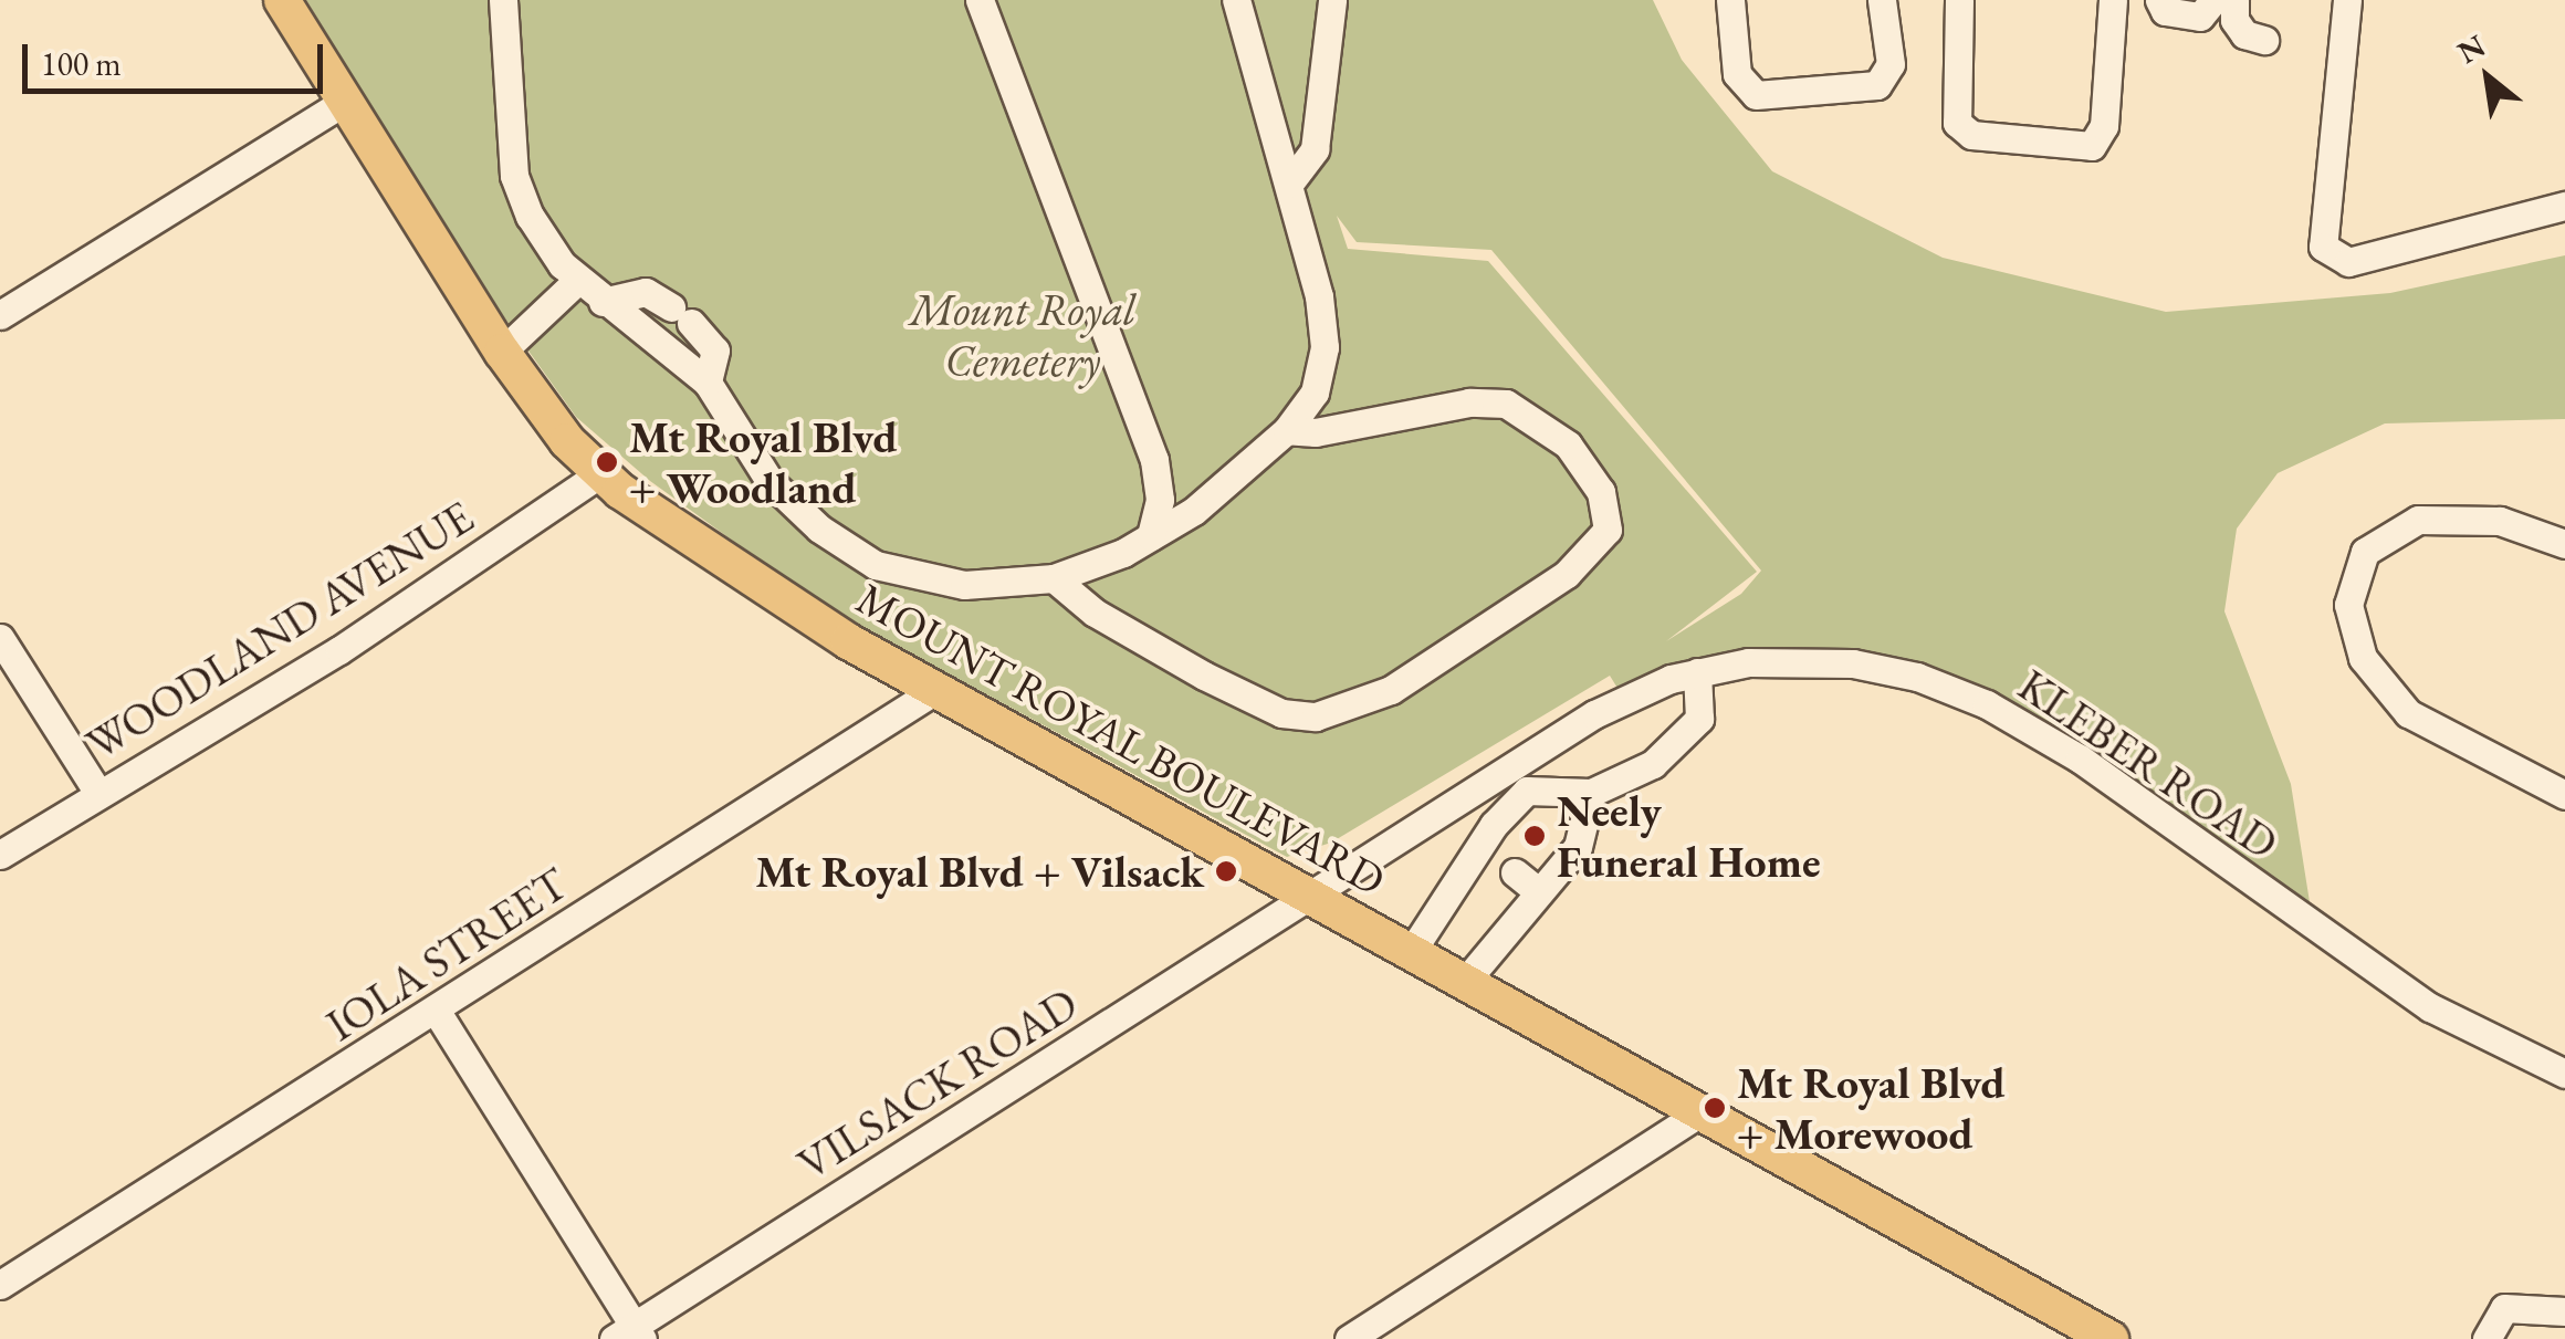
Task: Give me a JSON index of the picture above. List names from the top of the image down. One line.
{"streets":{"main road":["MOUNT ROYAL BOULEVARD"],"street":["WOODLAND AVENUE","KLEBER ROAD","IOLA STREET","VILSACK ROAD"]},"crossings":[["WOODLAND AVENUE","MOUNT ROYAL BOULEVARD"],["MOUNT ROYAL BOULEVARD","KLEBER ROAD"],["MOUNT ROYAL BOULEVARD","IOLA STREET"],["MOUNT ROYAL BOULEVARD","VILSACK ROAD"],["KLEBER ROAD","VILSACK ROAD"]],"parks":["Mount Royal Cemetery"],"places":["Mt Royal Blvd + Woodland","Neely Funeral Home","Mt Royal Blvd + Vilsack","Mt Royal Blvd + Morewood"],"scale_bar":"100 m","north":"top left"}
